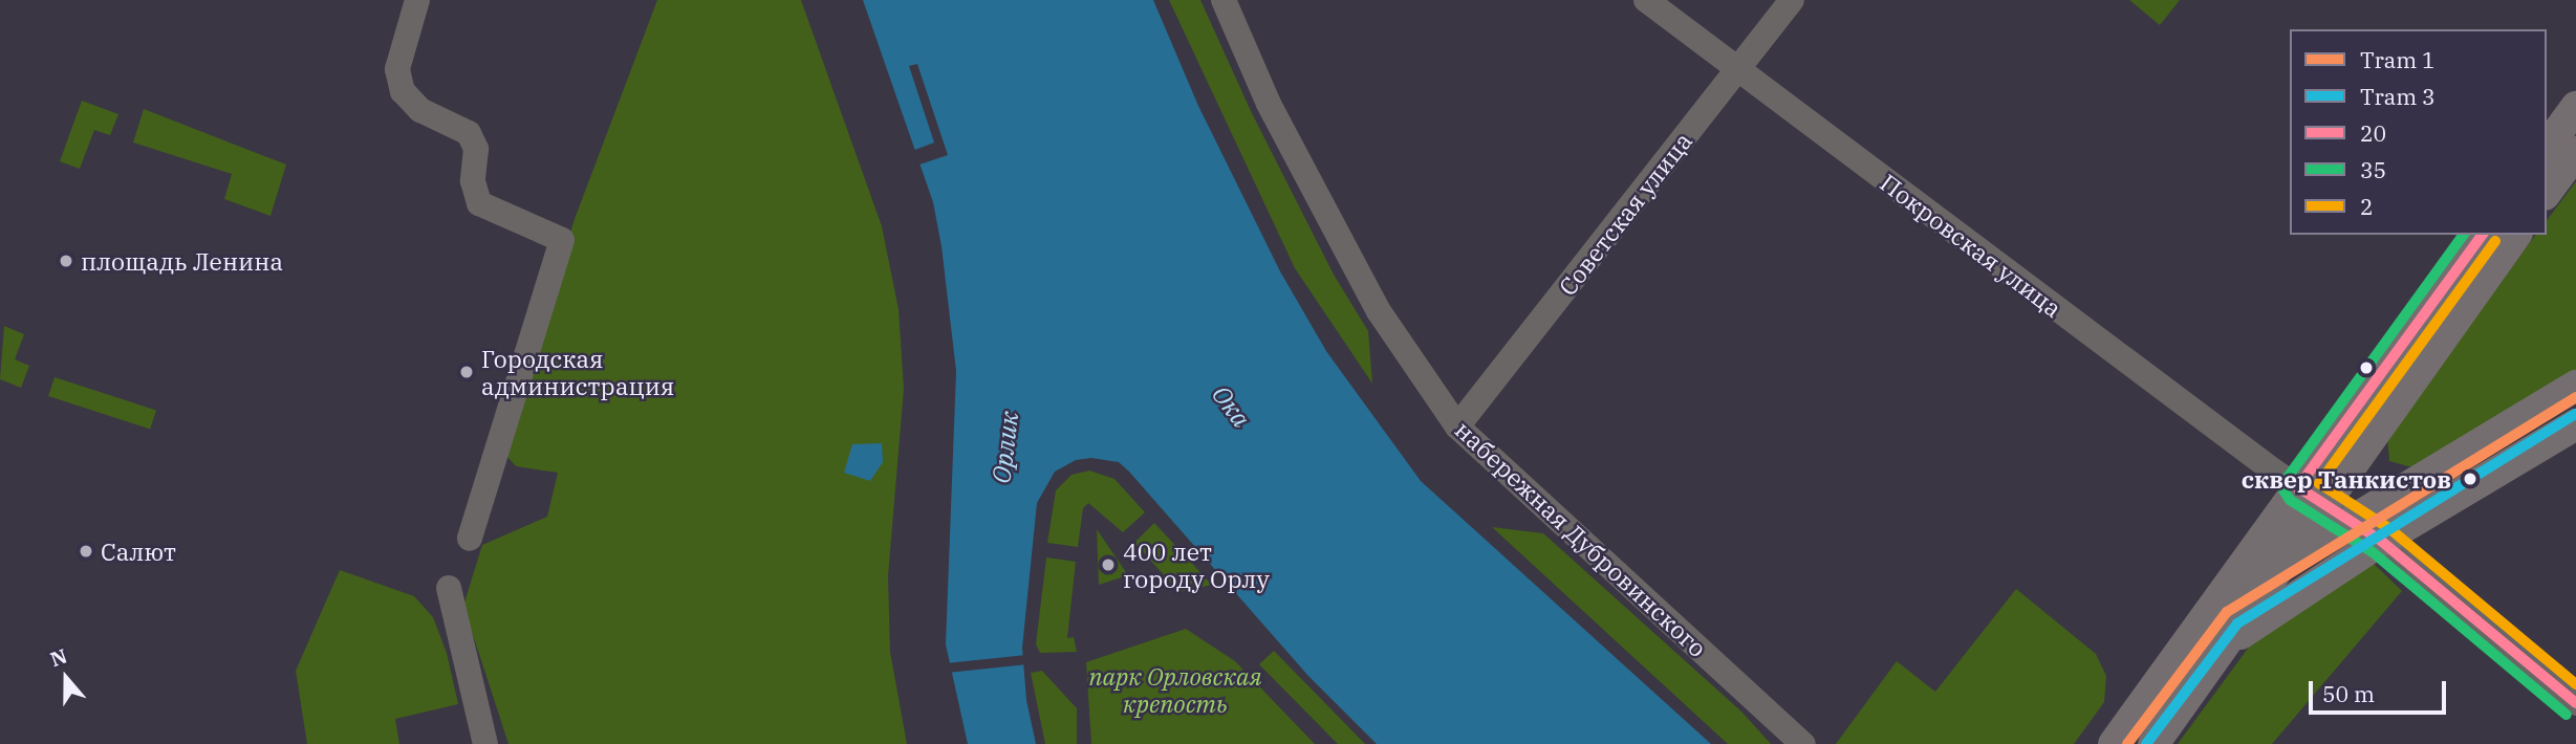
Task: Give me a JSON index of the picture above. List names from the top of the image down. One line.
{"streets":{"street":["Советская улица","Покровская улица","набережная Дубровинского"]},"crossings":[["Советская улица","Покровская улица"],["Советская улица","набережная Дубровинского"]],"water":["Ока","Орлик"],"parks":["парк Орловская крепость"],"places":["площадь Ленина","Городская администрация","сквер Танкистов","Салют","400 лет городу Орлу"],"lines":["transit line 20","transit line 35","transit line 2","tram line 1","tram line 3"],"legend":["Tram 1","Tram 3","20","35","2"],"scale_bar":"50 m","north":"top"}
